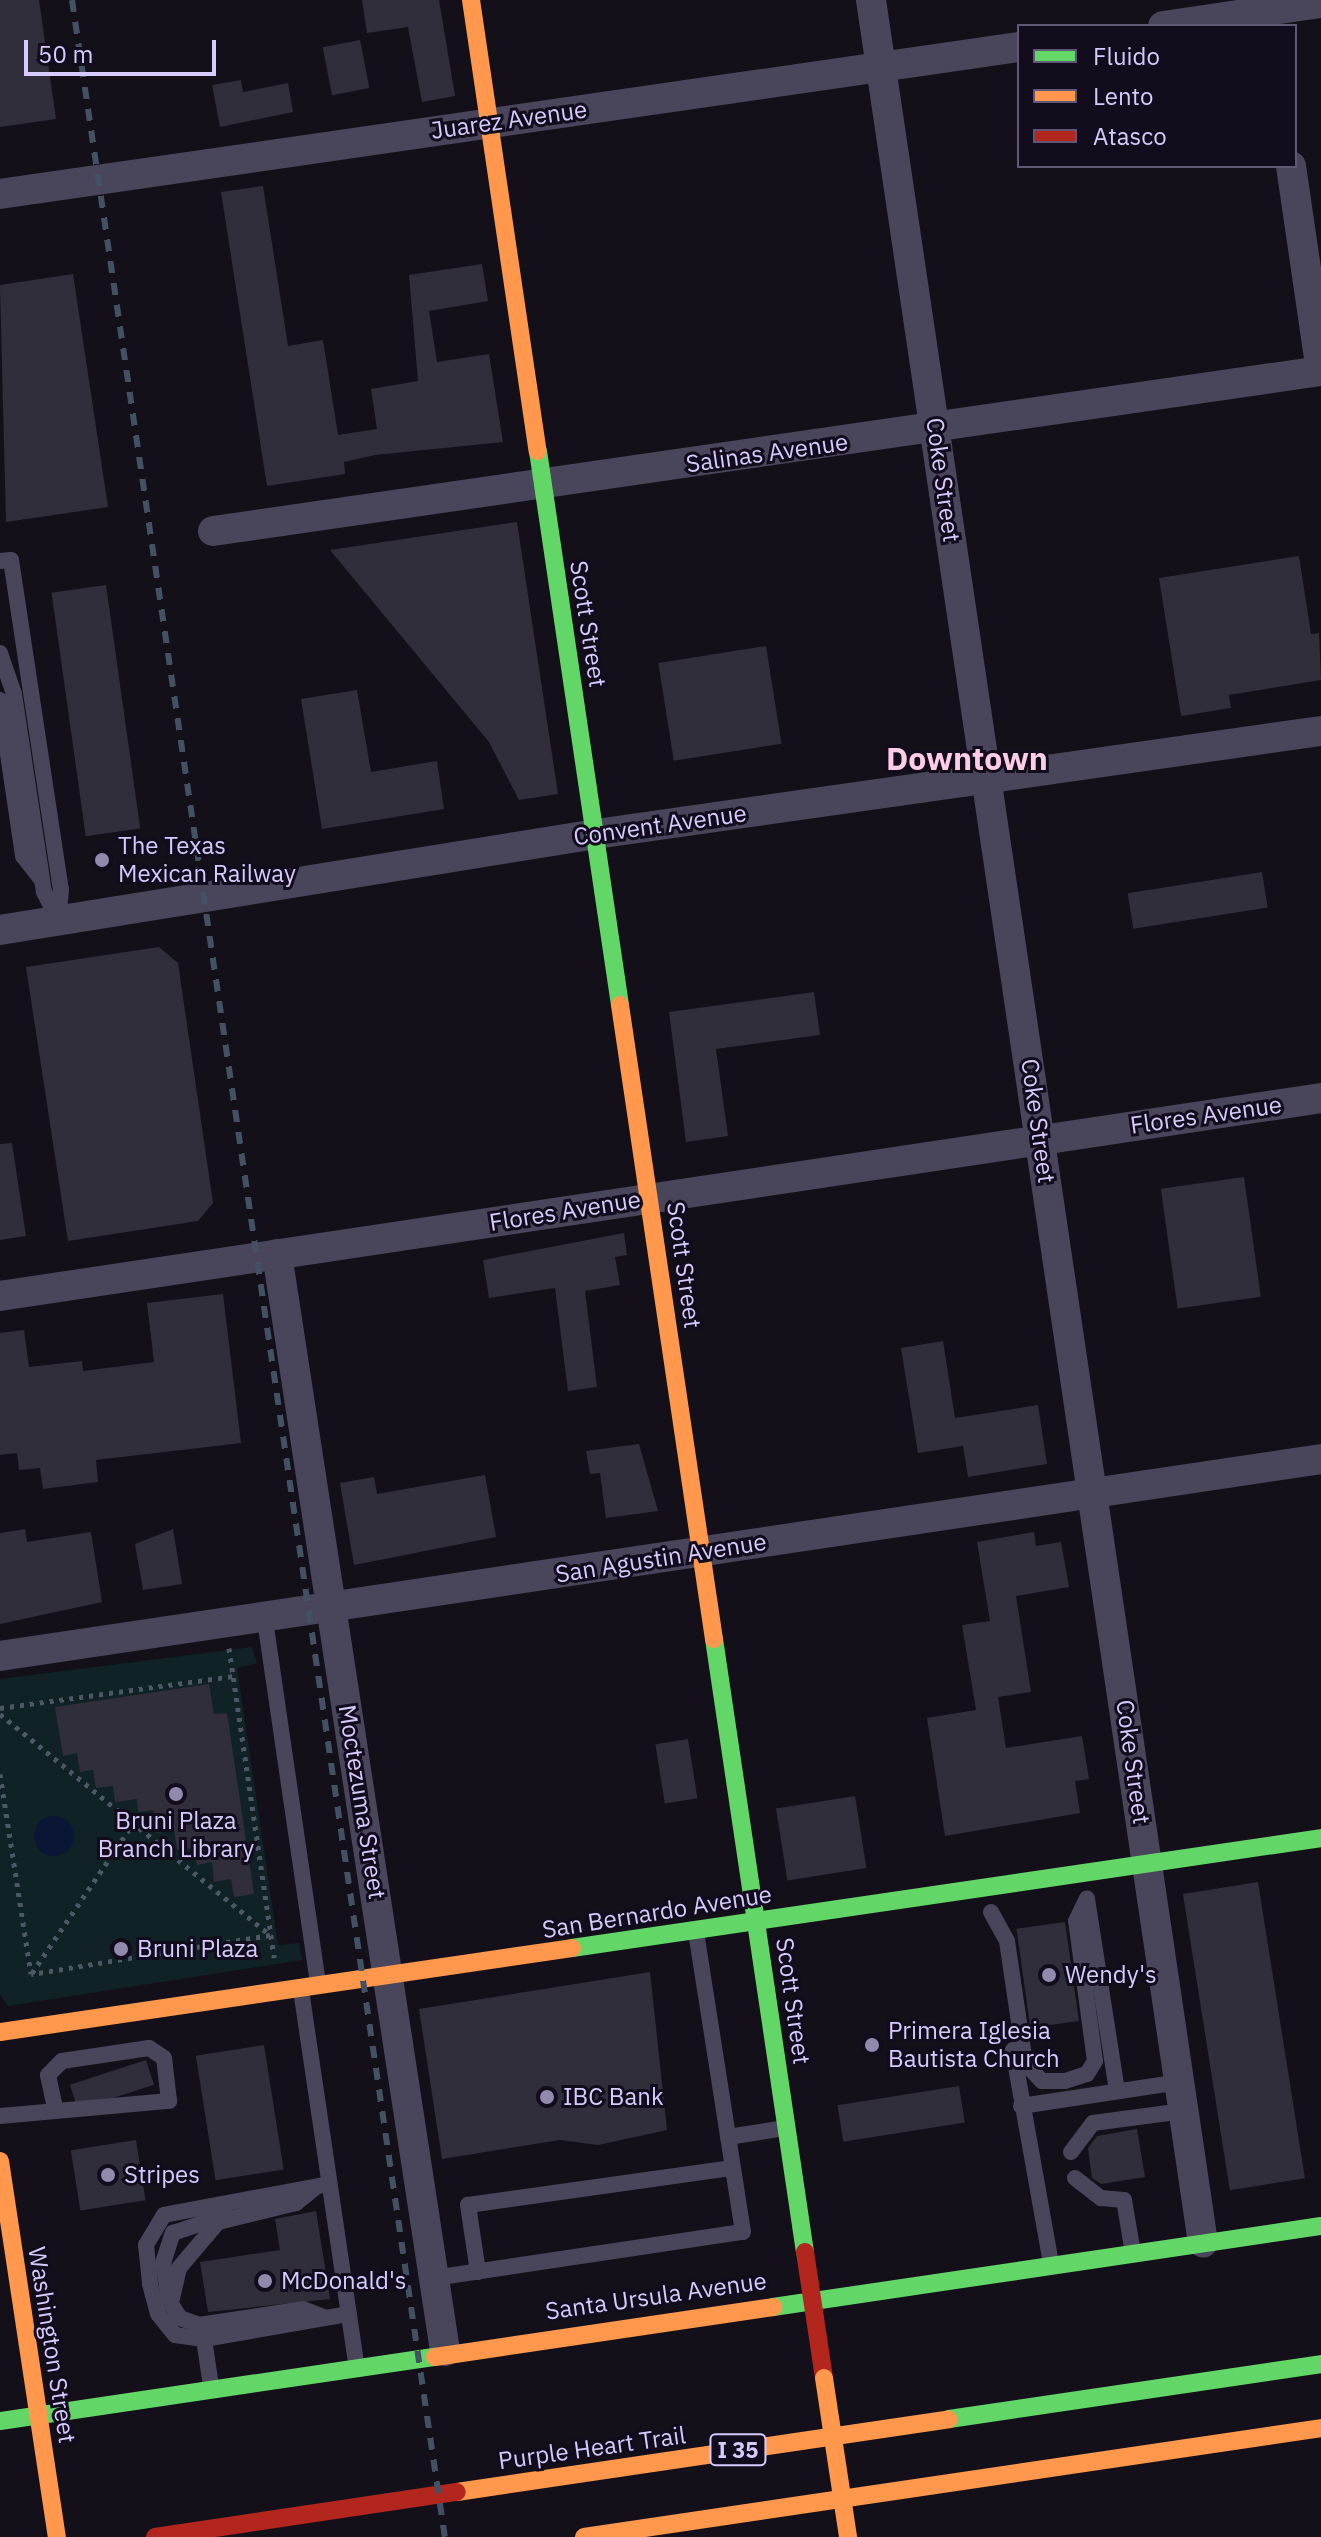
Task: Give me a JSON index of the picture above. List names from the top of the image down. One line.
{"streets":{"main road":["Scott Street","San Bernardo Avenue","Santa Ursula Avenue","Washington Street","Purple Heart Trail","I 35"],"street":["Juarez Avenue","Salinas Avenue","Coke Street","Convent Avenue","Flores Avenue","San Agustin Avenue","Moctezuma Street"]},"crossings":[["Juarez Avenue","Coke Street"],["Juarez Avenue","Scott Street"],["Salinas Avenue","Coke Street"],["Salinas Avenue","Scott Street"],["Coke Street","Convent Avenue"],["Coke Street","Flores Avenue"],["Coke Street","San Agustin Avenue"],["Coke Street","San Bernardo Avenue"],["Coke Street","Santa Ursula Avenue"],["Scott Street","Convent Avenue"],["Scott Street","Flores Avenue"],["Scott Street","San Agustin Avenue"],["Scott Street","San Bernardo Avenue"],["Scott Street","Santa Ursula Avenue"],["Flores Avenue","Moctezuma Street"],["San Agustin Avenue","Moctezuma Street"],["Moctezuma Street","San Bernardo Avenue"],["Moctezuma Street","Santa Ursula Avenue"],["Santa Ursula Avenue","Washington Street"]],"districts":["Downtown"],"places":["The Texas Mexican Railway","Bruni Plaza Branch Library","Bruni Plaza","Wendy's","Primera Iglesia Bautista Church","IBC Bank","Stripes","McDonald's"],"legend":["Fluido","Lento","Atasco"],"scale_bar":"50 m"}
